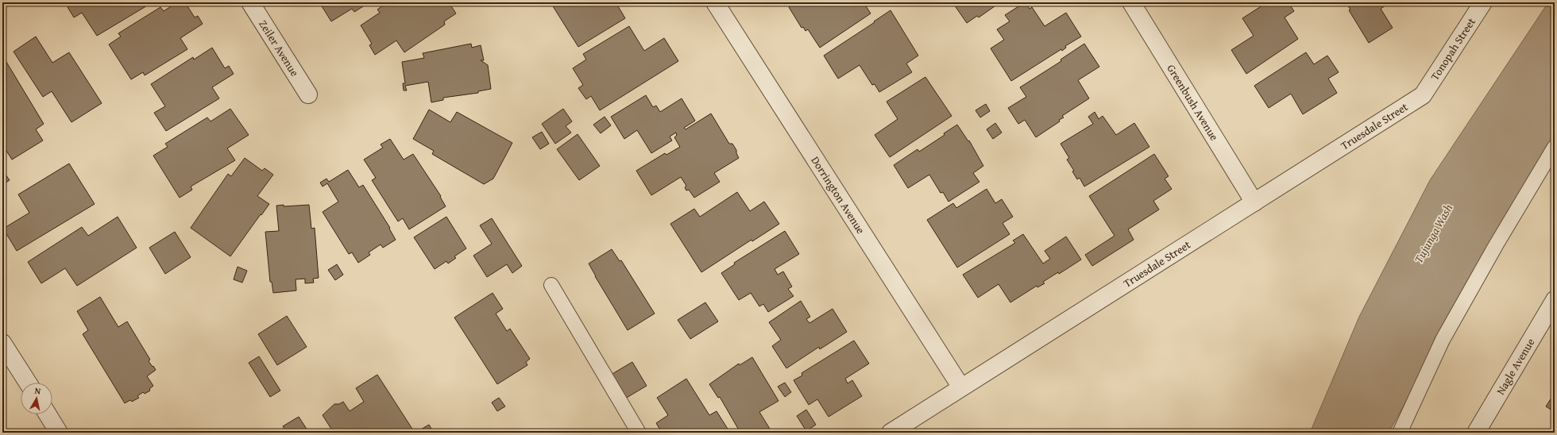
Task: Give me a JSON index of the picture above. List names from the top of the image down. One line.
{"streets":{"street":["Zeiler Avenue","Tonopah Street","Greenbush Avenue","Truesdale Street","Dorrington Avenue","Nagle Avenue"]},"crossings":[["Tonopah Street","Truesdale Street"],["Greenbush Avenue","Truesdale Street"],["Truesdale Street","Dorrington Avenue"]],"water":["Tujunga Wash"],"north":"top"}
